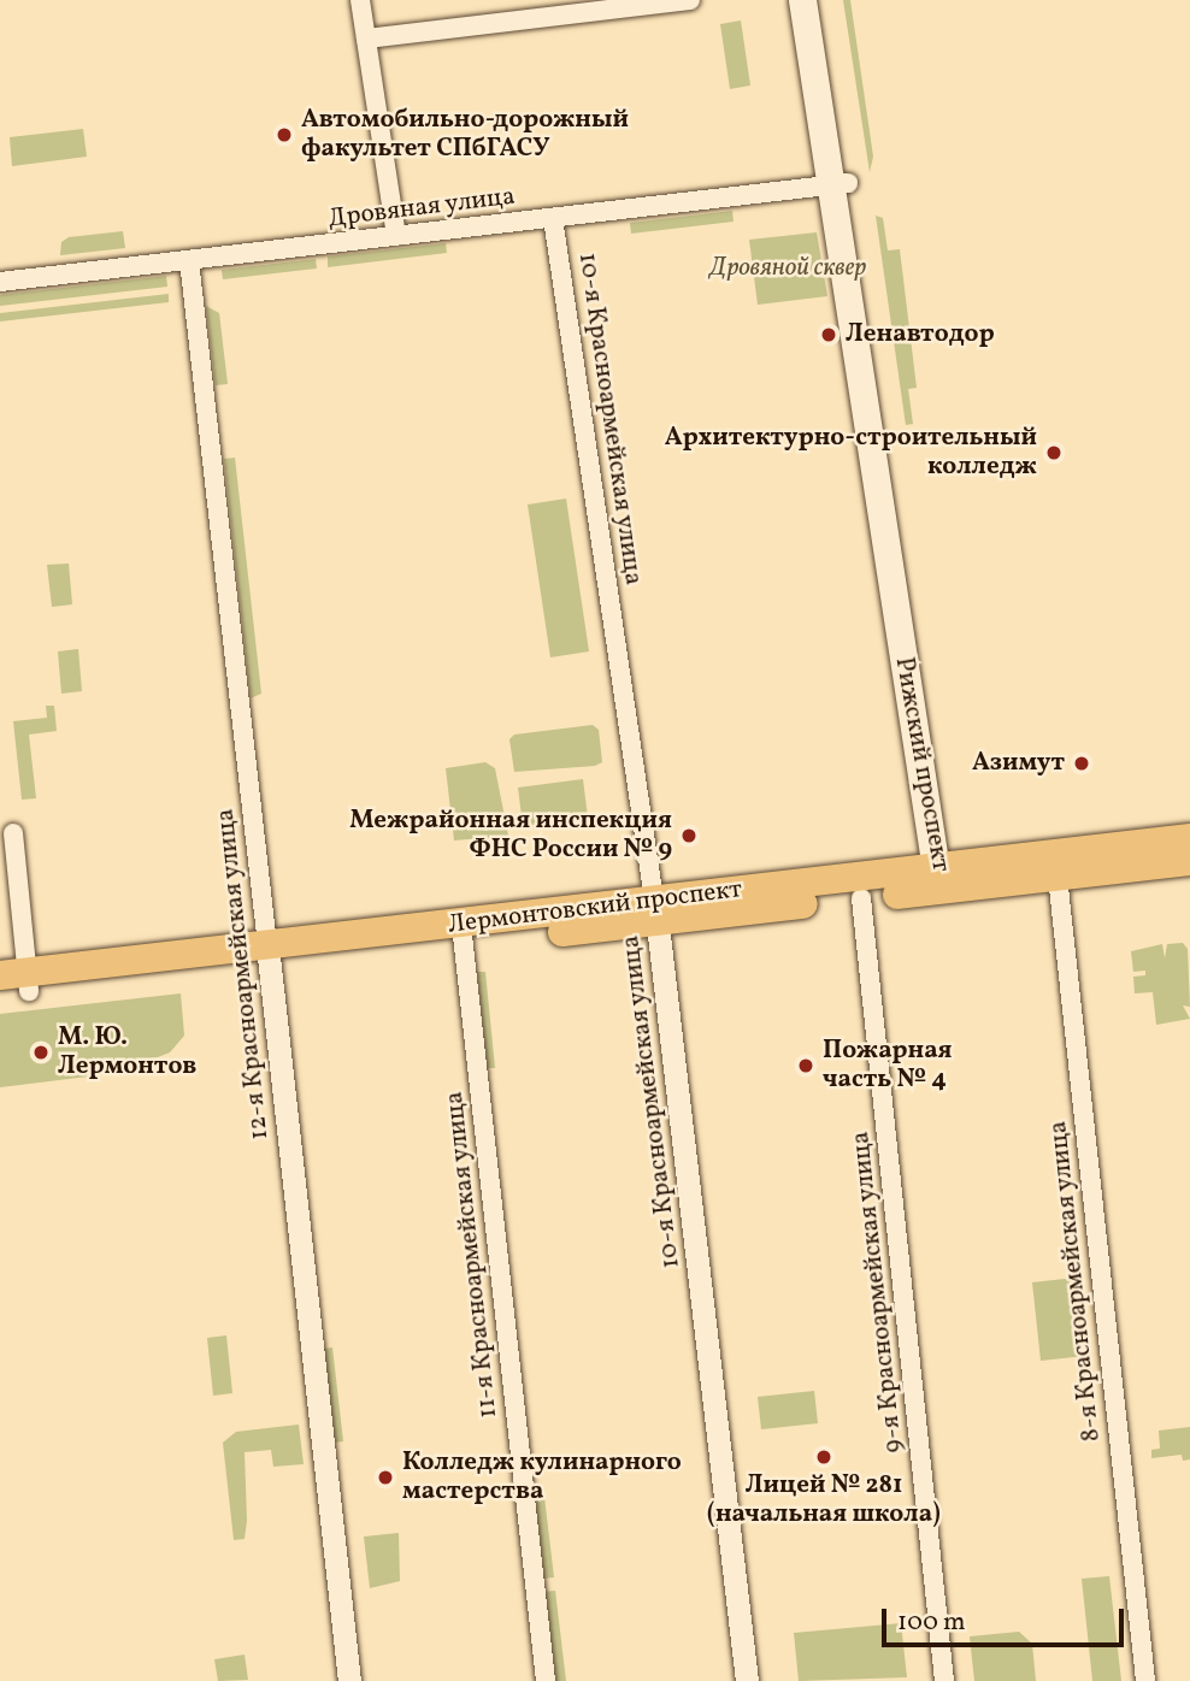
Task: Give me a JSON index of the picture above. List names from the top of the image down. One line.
{"streets":{"main road":["Рижский проспект","Лермонтовский проспект"],"street":["Дровяная улица","10-я Красноармейская улица","12-я Красноармейская улица","11-я Красноармейская улица","8-я Красноармейская улица","9-я Красноармейская улица"]},"crossings":[["Дровяная улица","10-я Красноармейская улица"],["Дровяная улица","Рижский проспект"],["Дровяная улица","12-я Красноармейская улица"],["10-я Красноармейская улица","Лермонтовский проспект"],["Рижский проспект","Лермонтовский проспект"],["Лермонтовский проспект","12-я Красноармейская улица"],["Лермонтовский проспект","11-я Красноармейская улица"],["Лермонтовский проспект","8-я Красноармейская улица"],["Лермонтовский проспект","9-я Красноармейская улица"]],"parks":["Дровяной сквер"],"places":["Автомобильно-дорожный факультет СПбГАСУ","Ленавтодор","Архитектурно-строительный колледж","Азимут","Межрайонная инспекция ФНС России № 9","М. Ю. Лермонтов","Пожарная часть № 4","Лицей № 281 (начальная школа)","Колледж кулинарного мастерства"],"scale_bar":"100 m"}
